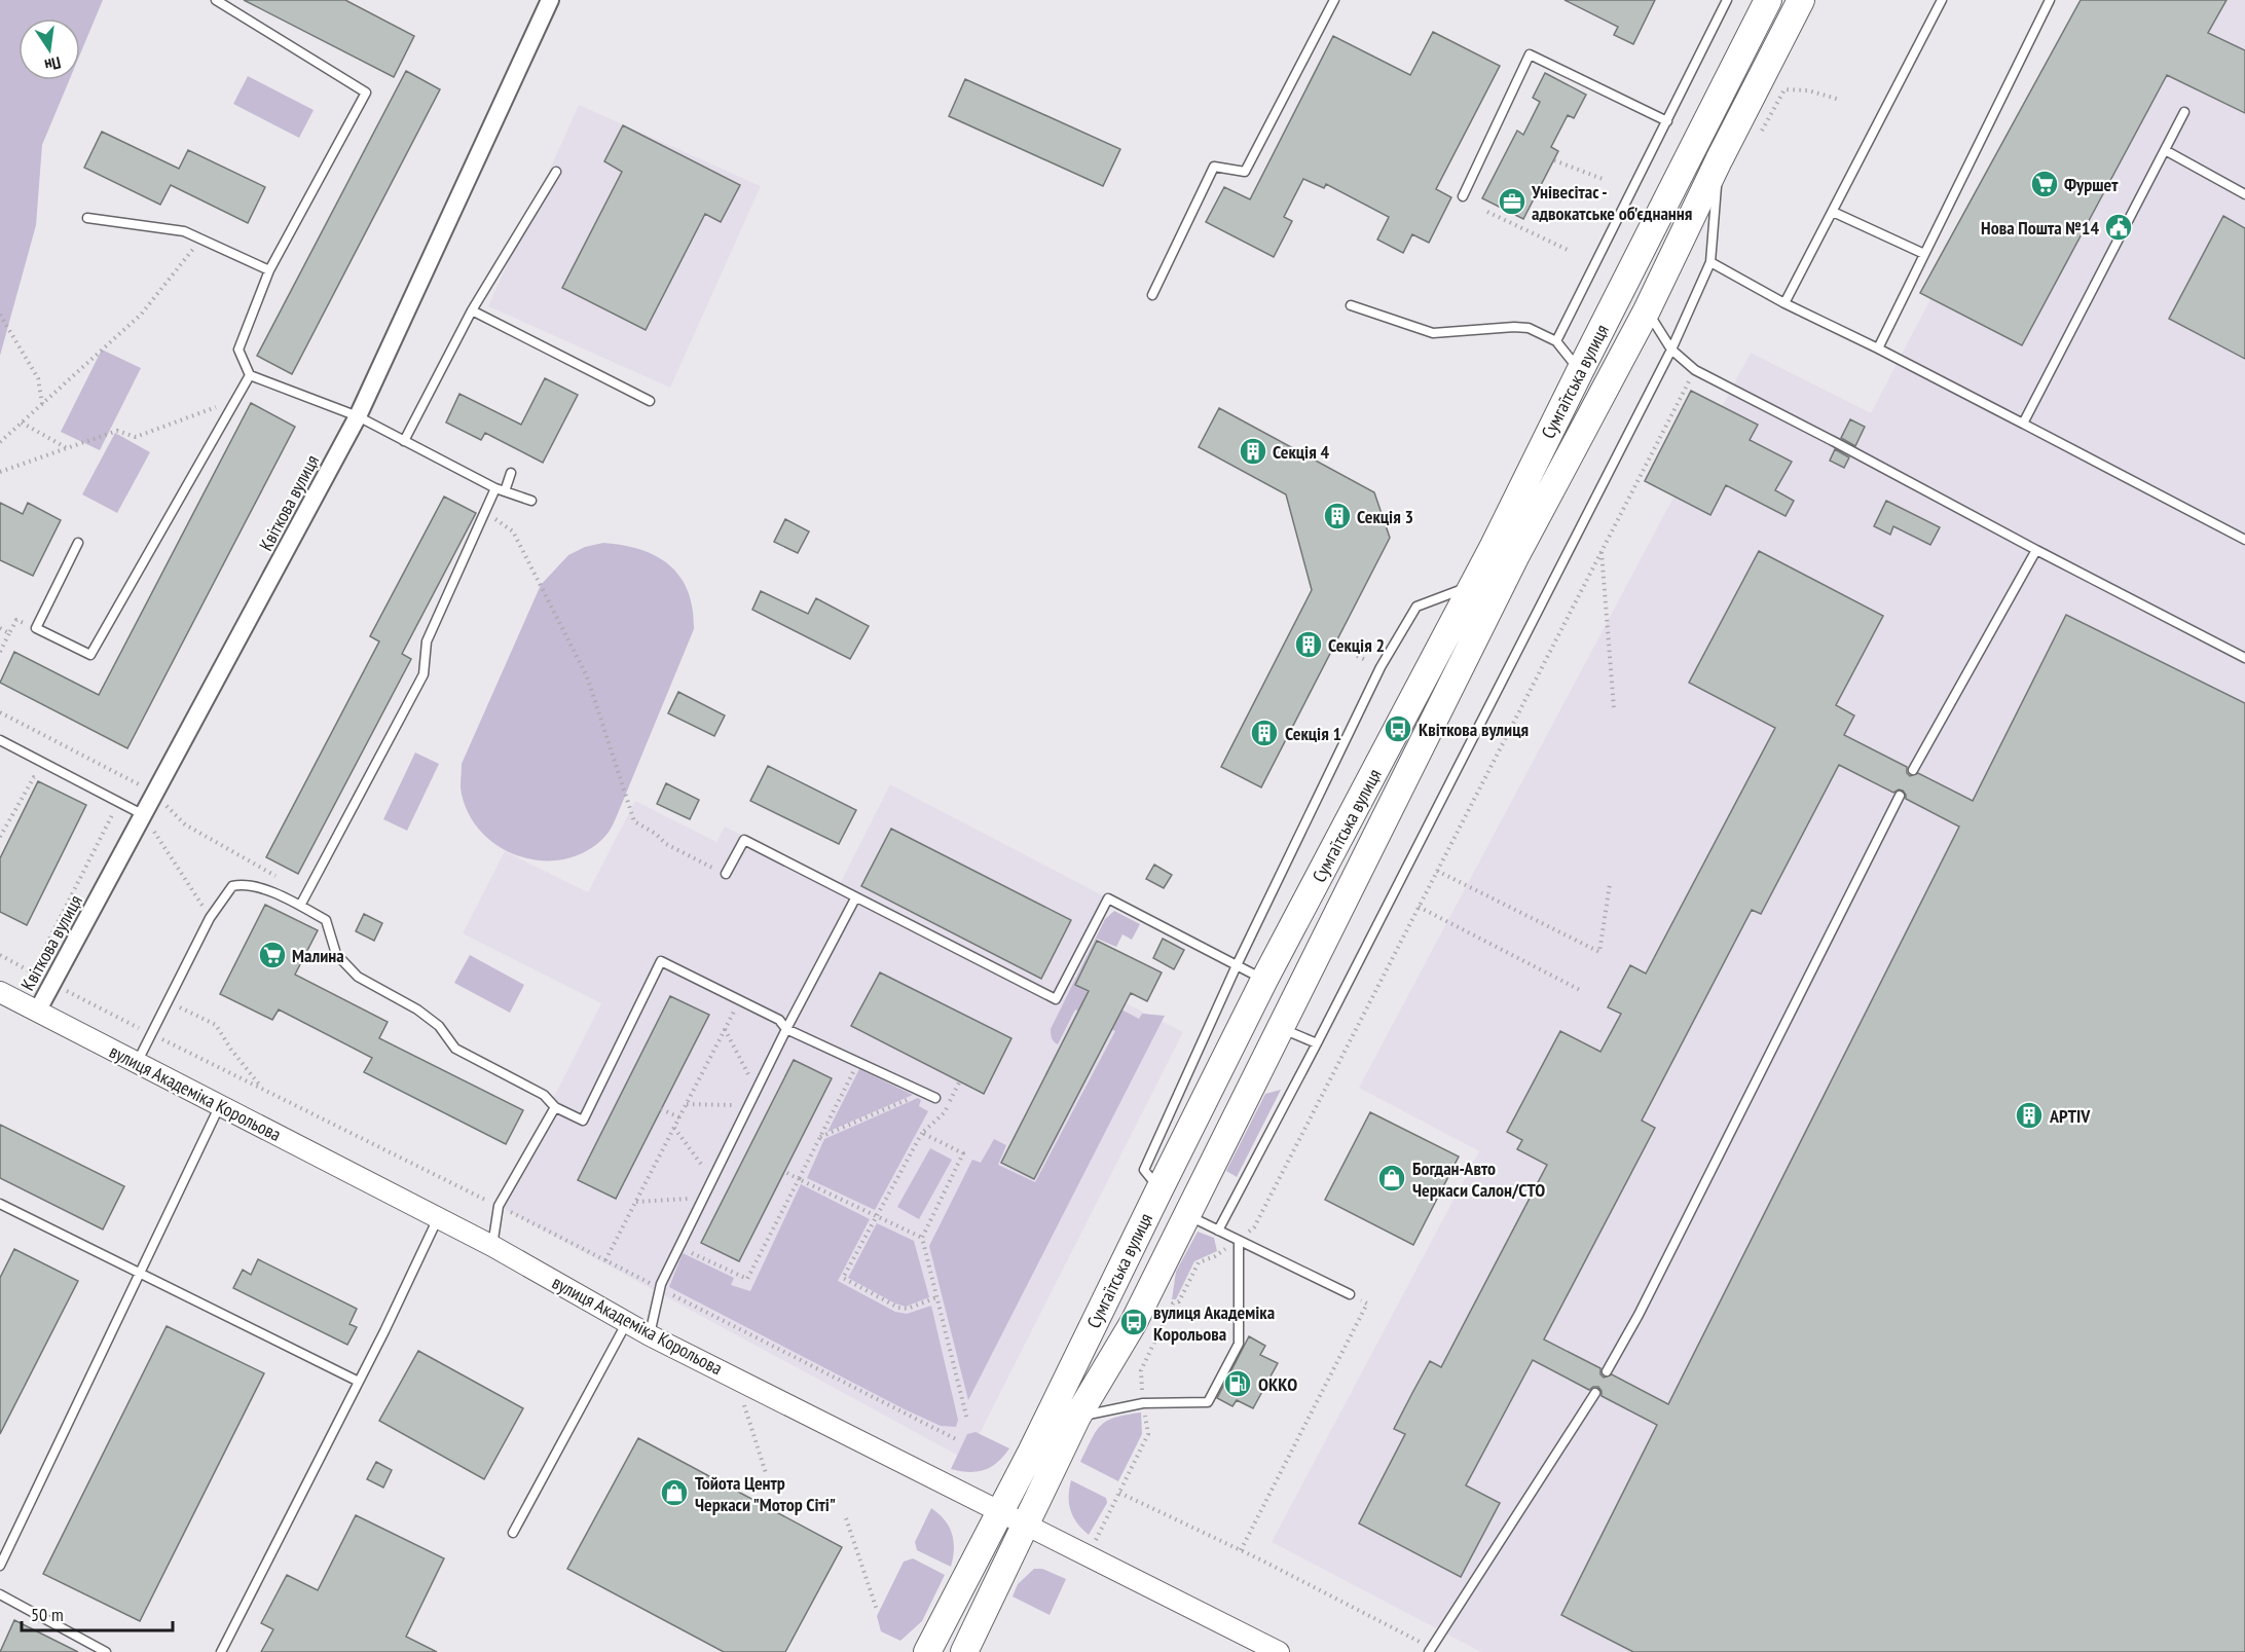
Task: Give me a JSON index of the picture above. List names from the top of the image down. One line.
{"streets":{"main road":["Сумгаїтська вулиця"],"street":["Квіткова вулиця","вулиця Академіка Корольова"]},"crossings":[["Сумгаїтська вулиця","вулиця Академіка Корольова"],["Квіткова вулиця","вулиця Академіка Корольова"]],"places":{"supermarket":["Фуршет","Малина"],"office":["Унівесітас - адвокатське об'єднання"],"public building":["Нова Пошта №14"],"building":["Секція 4","Секція 3","Секція 2","Секція 1","APTIV"],"bus stop":["Квіткова вулиця","вулиця Академіка Корольова"],"shop":["Богдан-Авто Черкаси Салон/СТО","Тойота Центр Черкаси \"Мотор Сіті\""],"fuel station":["ОККО"]},"scale_bar":"50 m","north":"bottom"}
